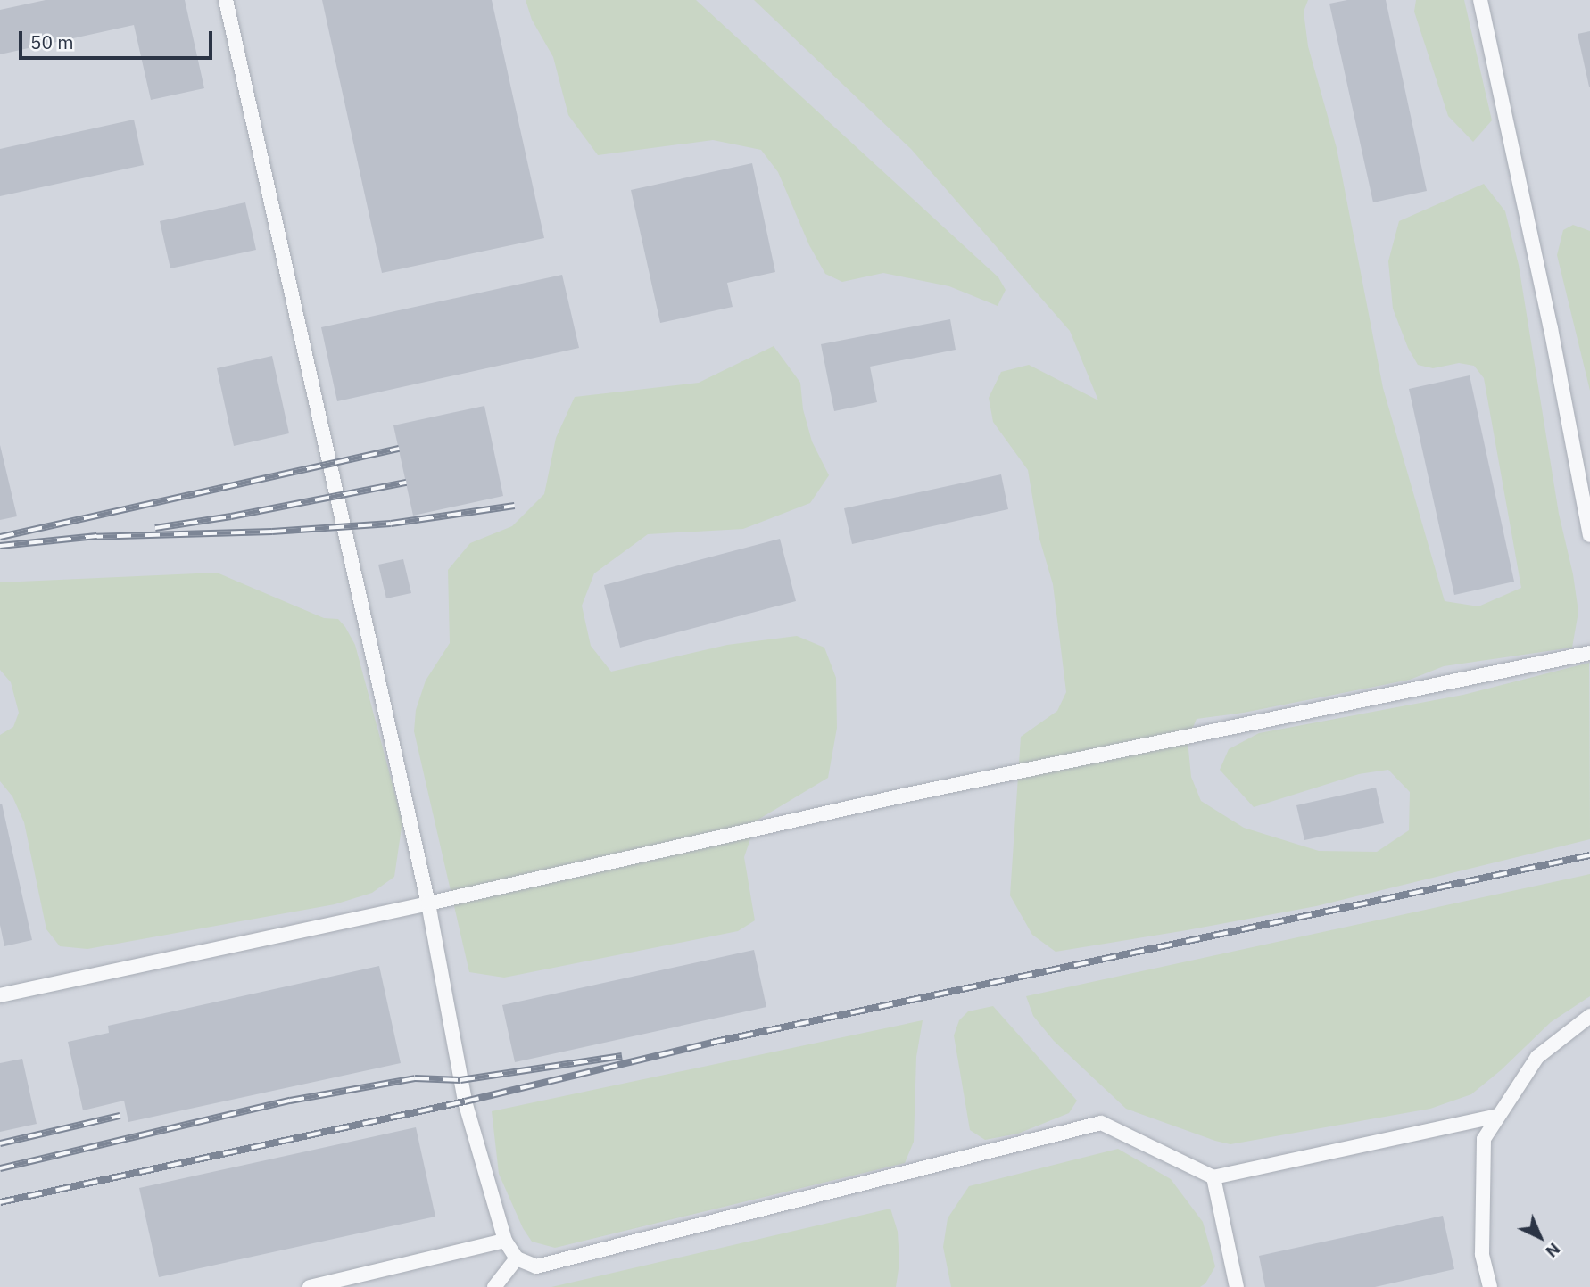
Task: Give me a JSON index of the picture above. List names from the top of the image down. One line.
{"scale_bar":"50 m","north":"bottom right"}
